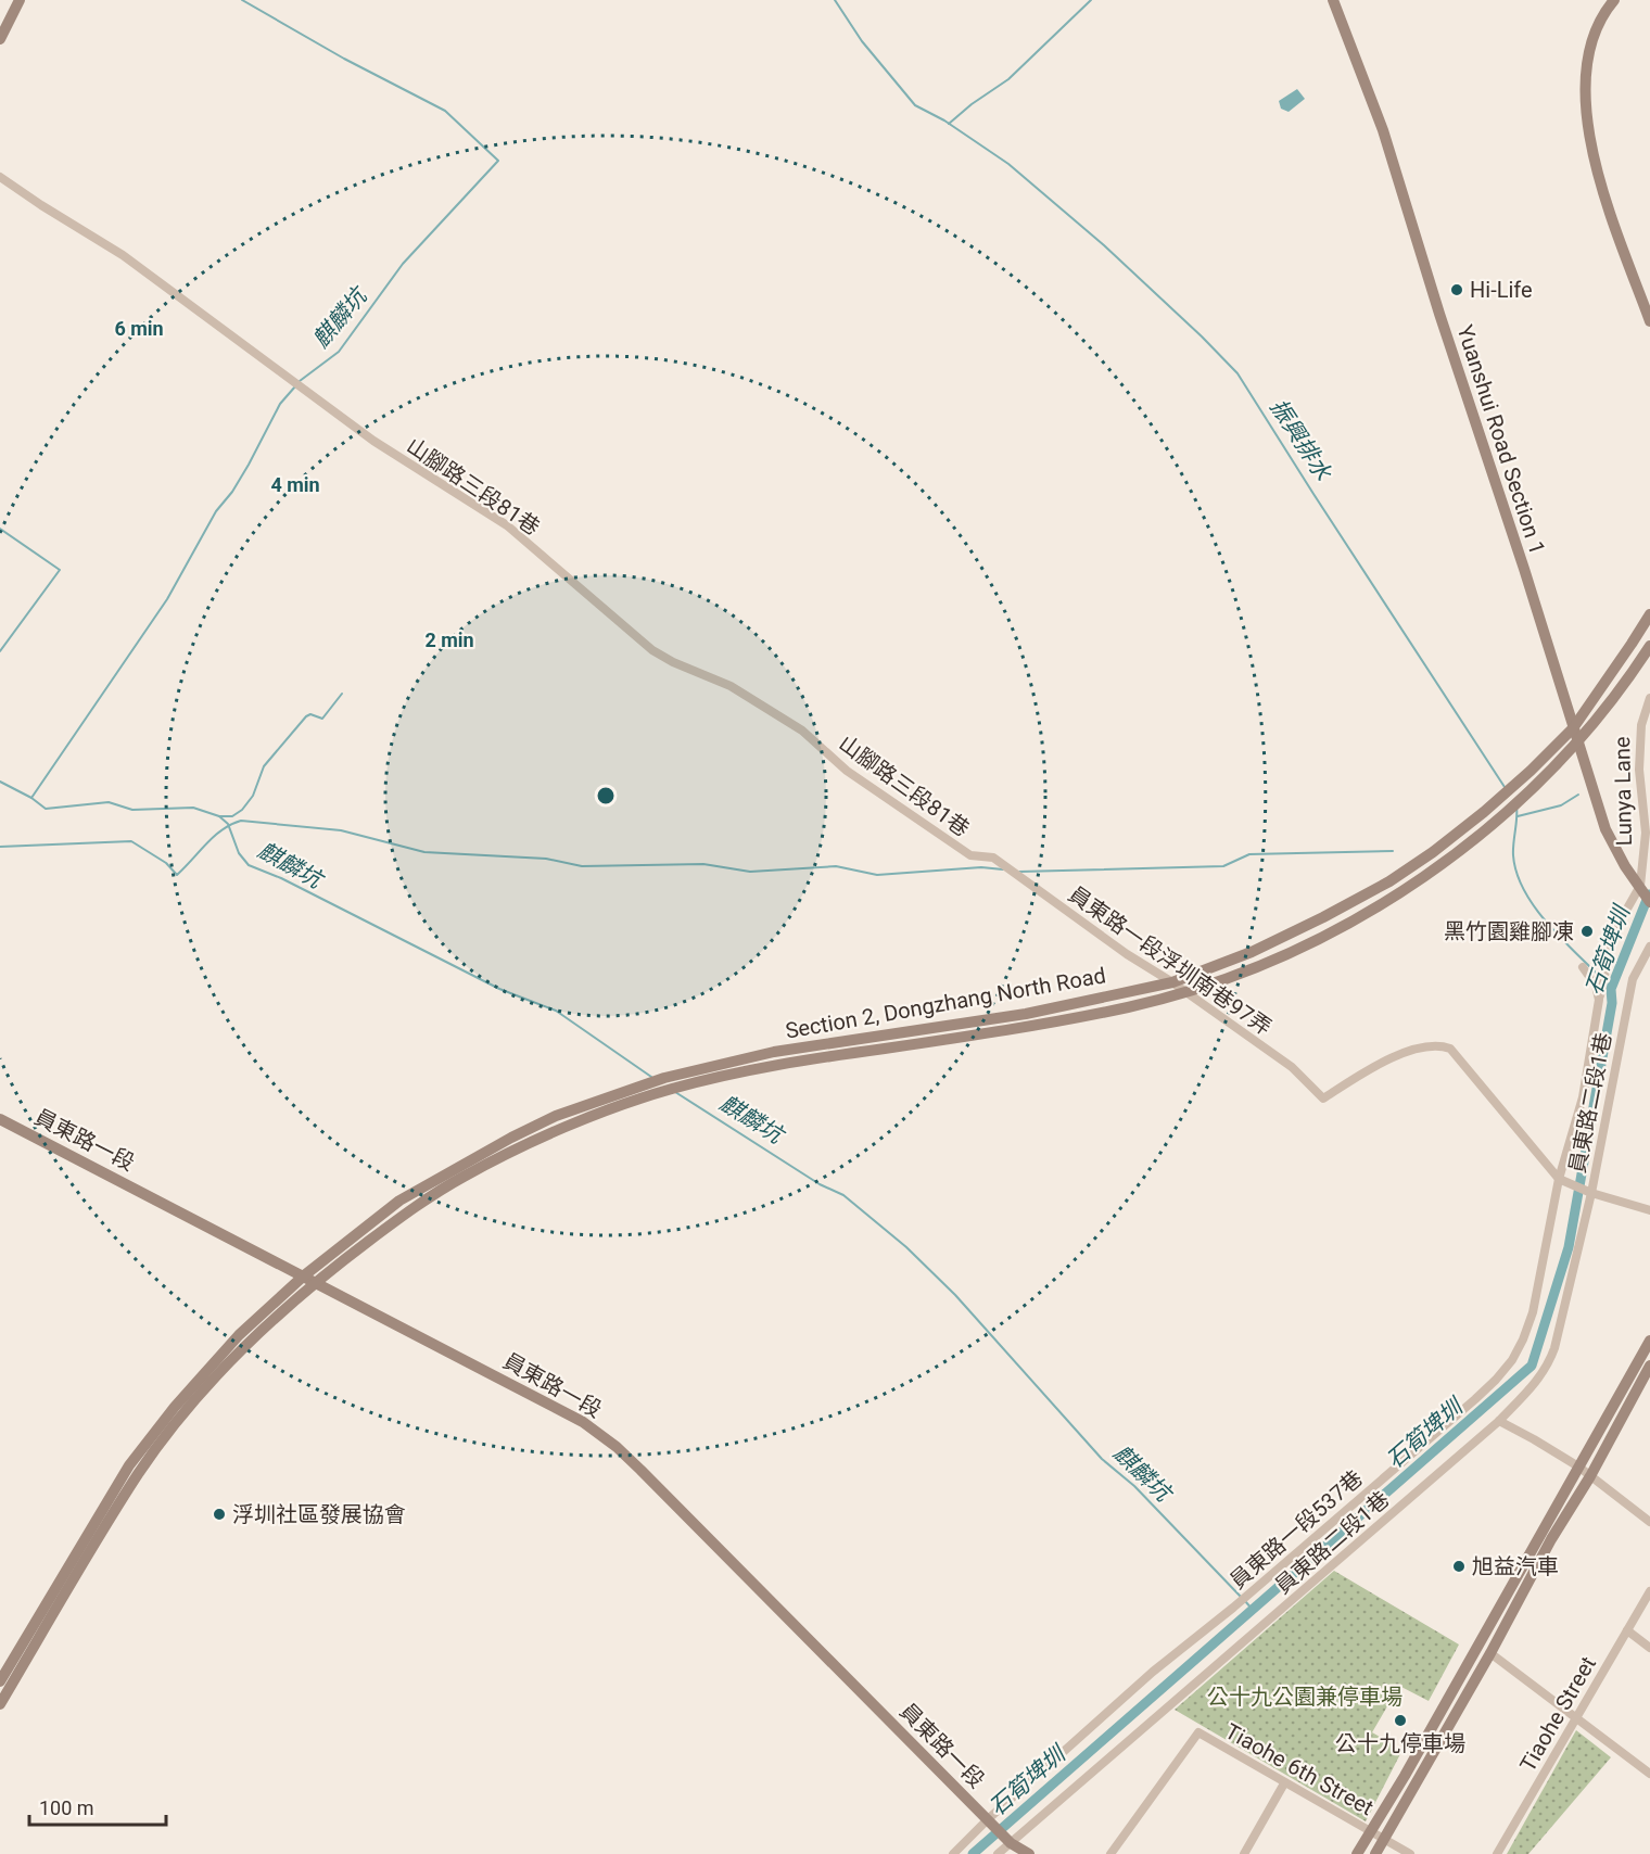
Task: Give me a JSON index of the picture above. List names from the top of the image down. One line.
{"streets":{"street":["Yuanshui Road Section 1","山腳路三段81巷","Lunya Lane","員東路一段浮圳南巷97弄","Section 2, Dongzhang North Road","員東路二段1巷","員東路一段","員東路一段537巷","Tiaohe Street","Tiaohe 6th Street"]},"crossings":[["Yuanshui Road Section 1","Lunya Lane"],["Yuanshui Road Section 1","Section 2, Dongzhang North Road"],["Yuanshui Road Section 1","員東路一段537巷"],["山腳路三段81巷","員東路一段浮圳南巷97弄"],["Lunya Lane","員東路一段537巷"],["員東路一段浮圳南巷97弄","Section 2, Dongzhang North Road"],["員東路一段浮圳南巷97弄","員東路一段537巷"],["Section 2, Dongzhang North Road","員東路一段"],["員東路二段1巷","員東路一段"],["員東路一段","員東路一段537巷"]],"water":["麒麟坑","振興排水","石筍埤圳"],"parks":["公十九公園兼停車場"],"places":["Hi-Life","黑竹園雞腳凍","浮圳社區發展協會","旭益汽車","公十九停車場"],"scale_bar":"100 m","rings":["6 min","4 min","2 min"]}
